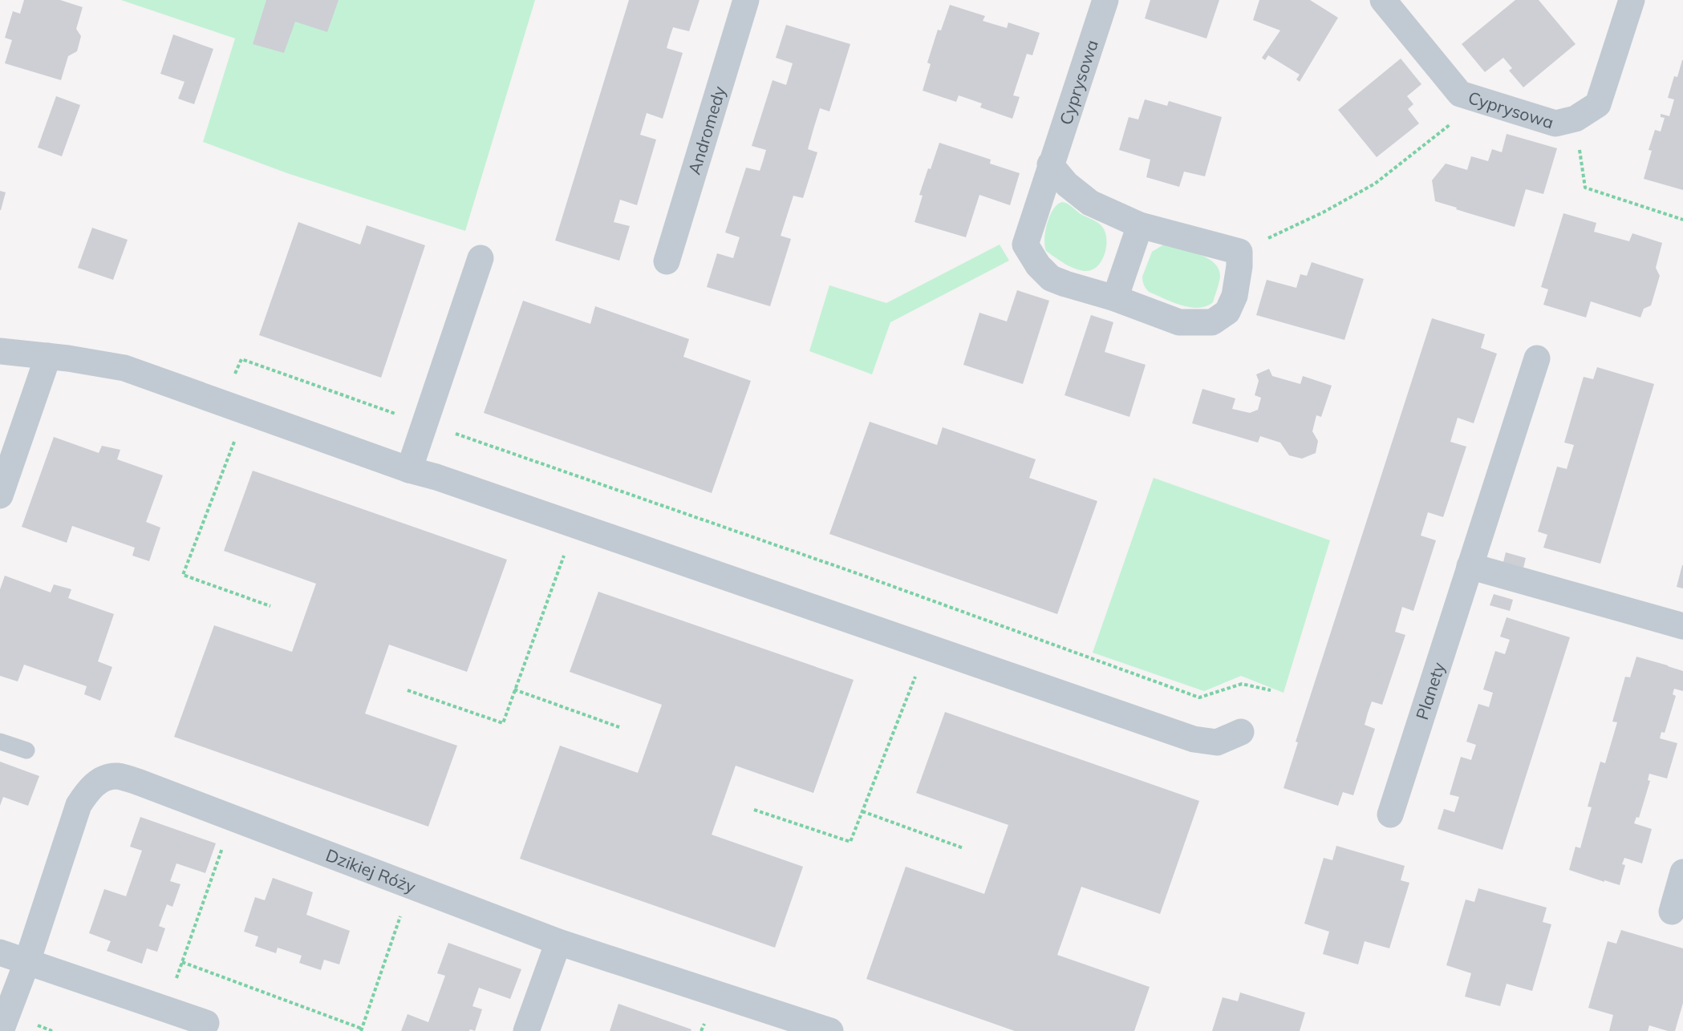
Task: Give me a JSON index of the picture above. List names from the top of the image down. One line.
{"streets":{"street":["Cyprysowa","Andromedy","Planety","Dzikiej Róży"]}}
